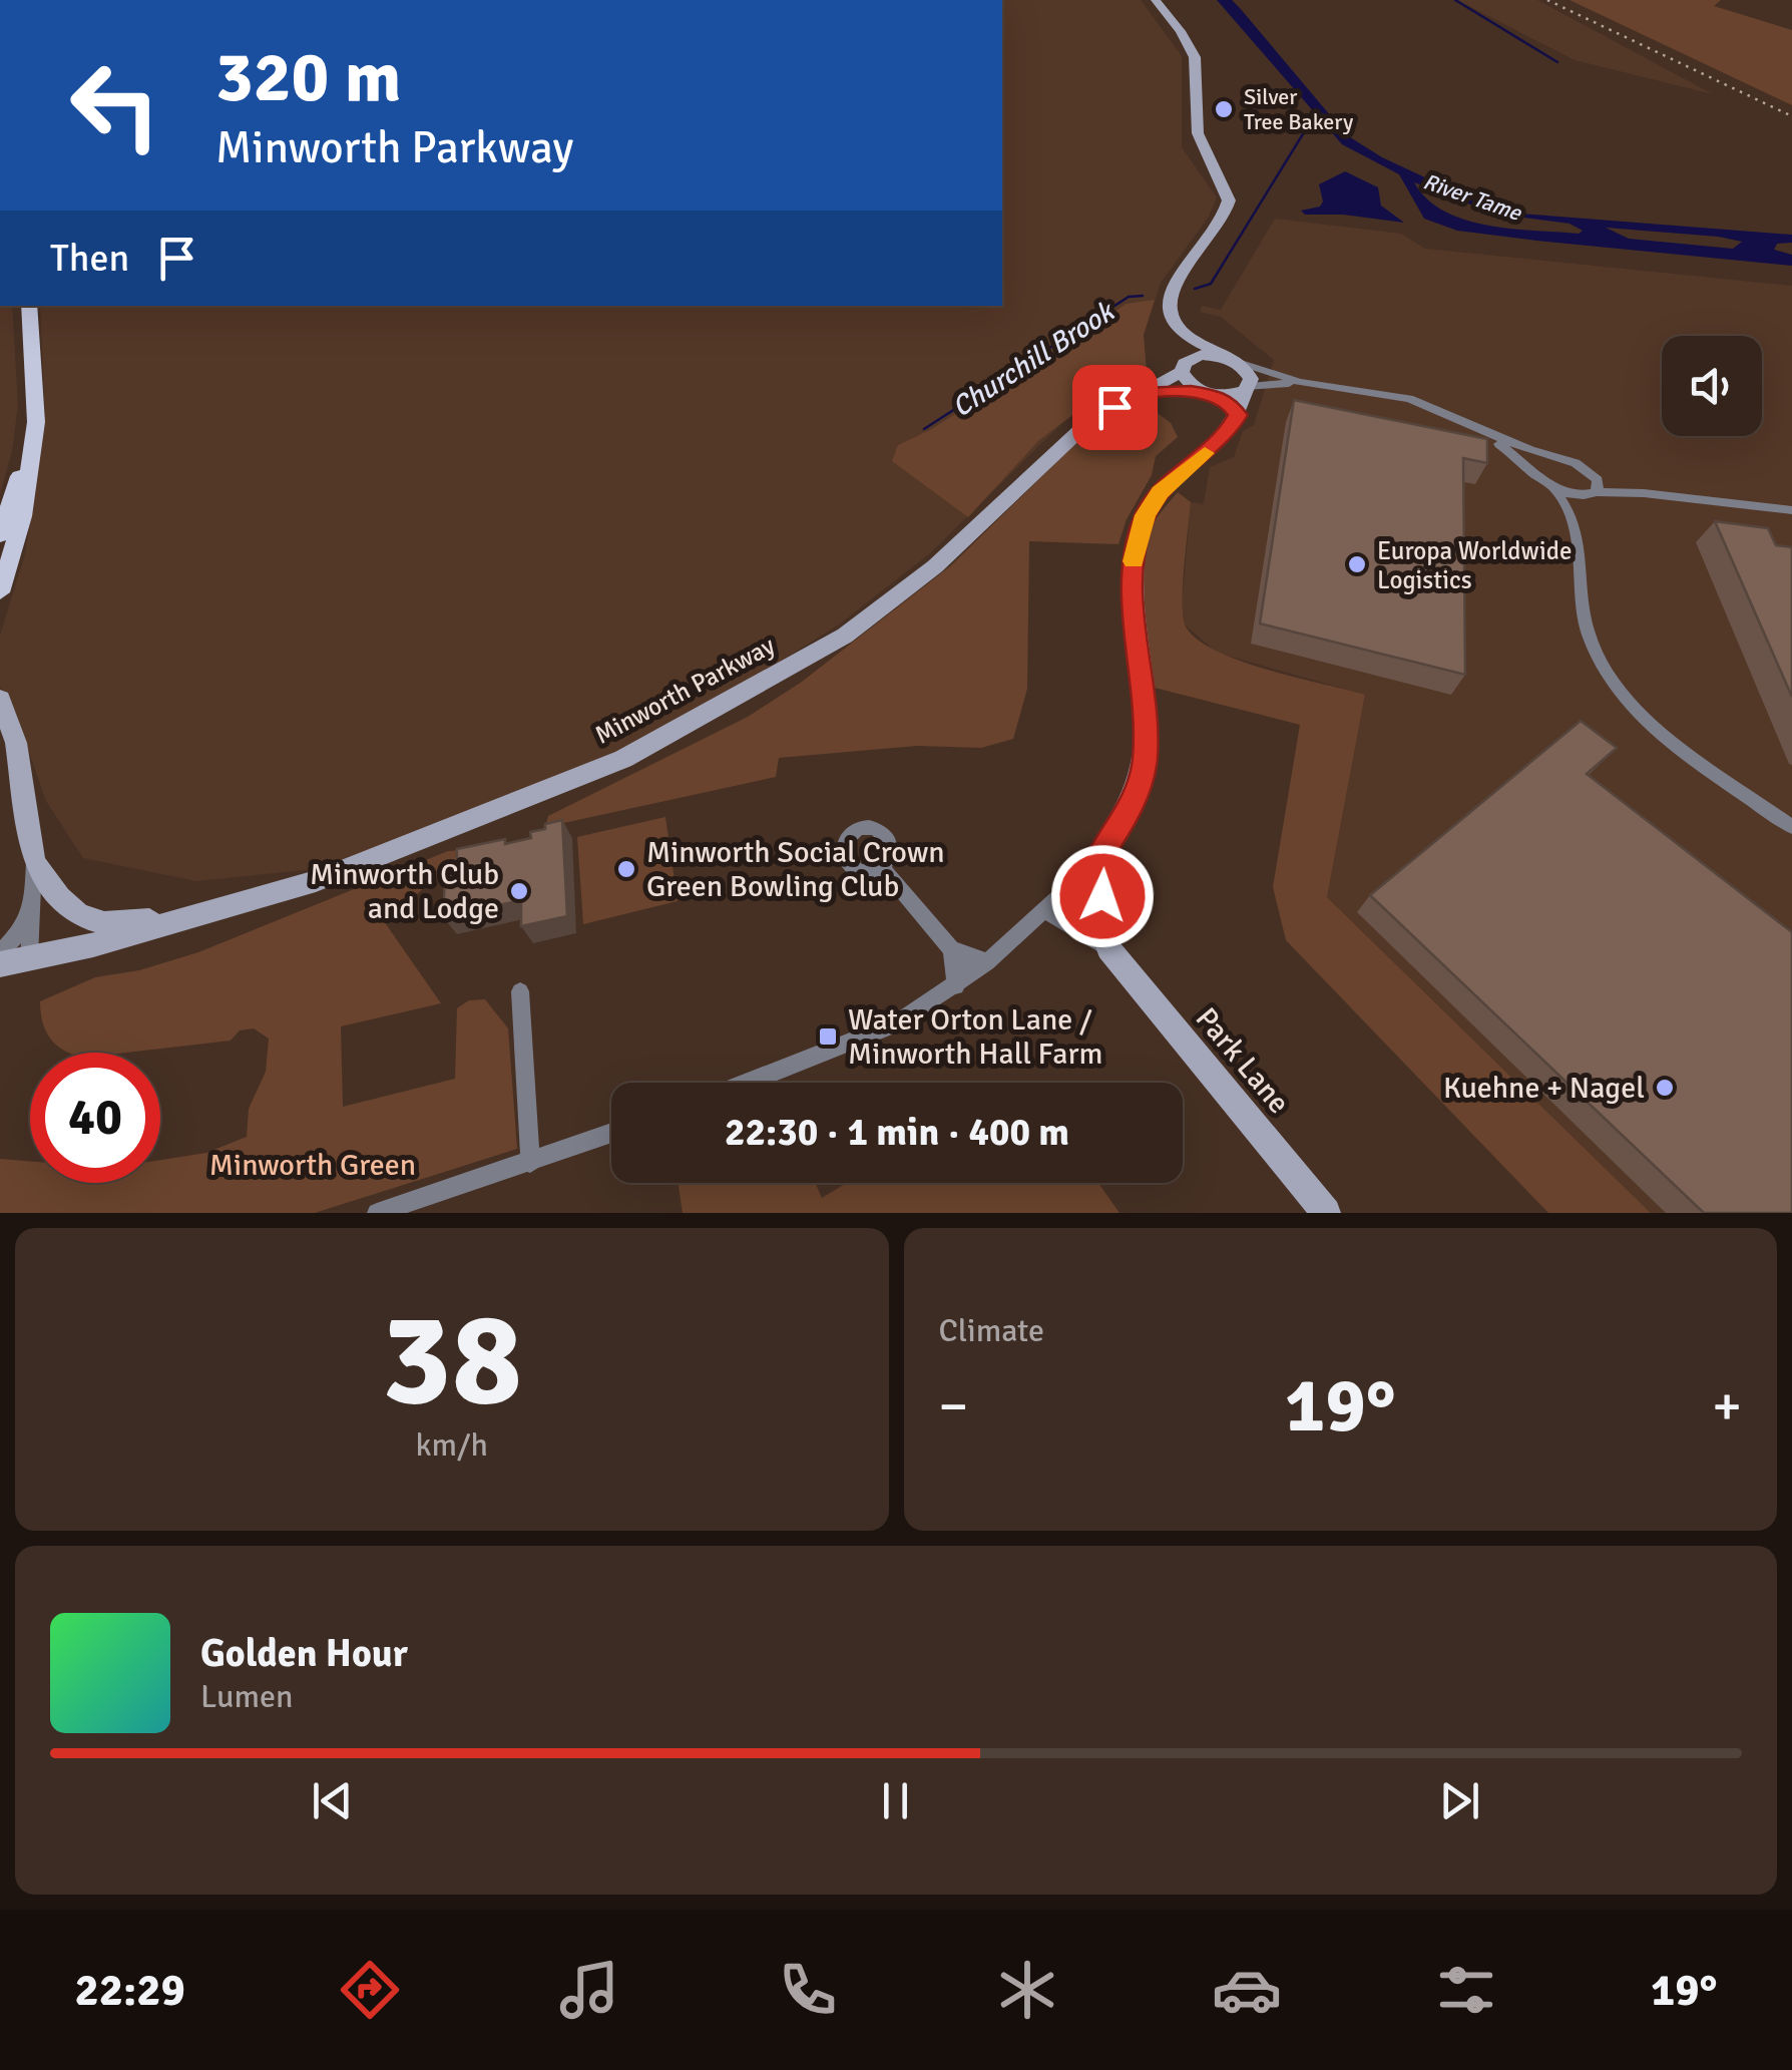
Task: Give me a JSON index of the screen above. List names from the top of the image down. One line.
{"streets":{"street":["Minworth Parkway","Park Lane"]},"water":["River Tame","Churchill Brook"],"parks":["Minworth Green"],"places":{"other":["Silver Tree Bakery","Europa Worldwide Logistics","Minworth Social Crown Green Bowling Club","Minworth Club and Lodge","Kuehne + Nagel"],"transit":["Water Orton Lane / Minworth Hall Farm"]},"page":{"turn":["320 m","Minworth Parkway"],"then":"Then","limit":"40","trip":"22:30 · 1 min · 400 m","tile":[["38","km/h"],"Climate"],"heat":["−","19°","+"],"song":["Golden Hour","Lumen"],"tabs":["22:29","19°"]}}
